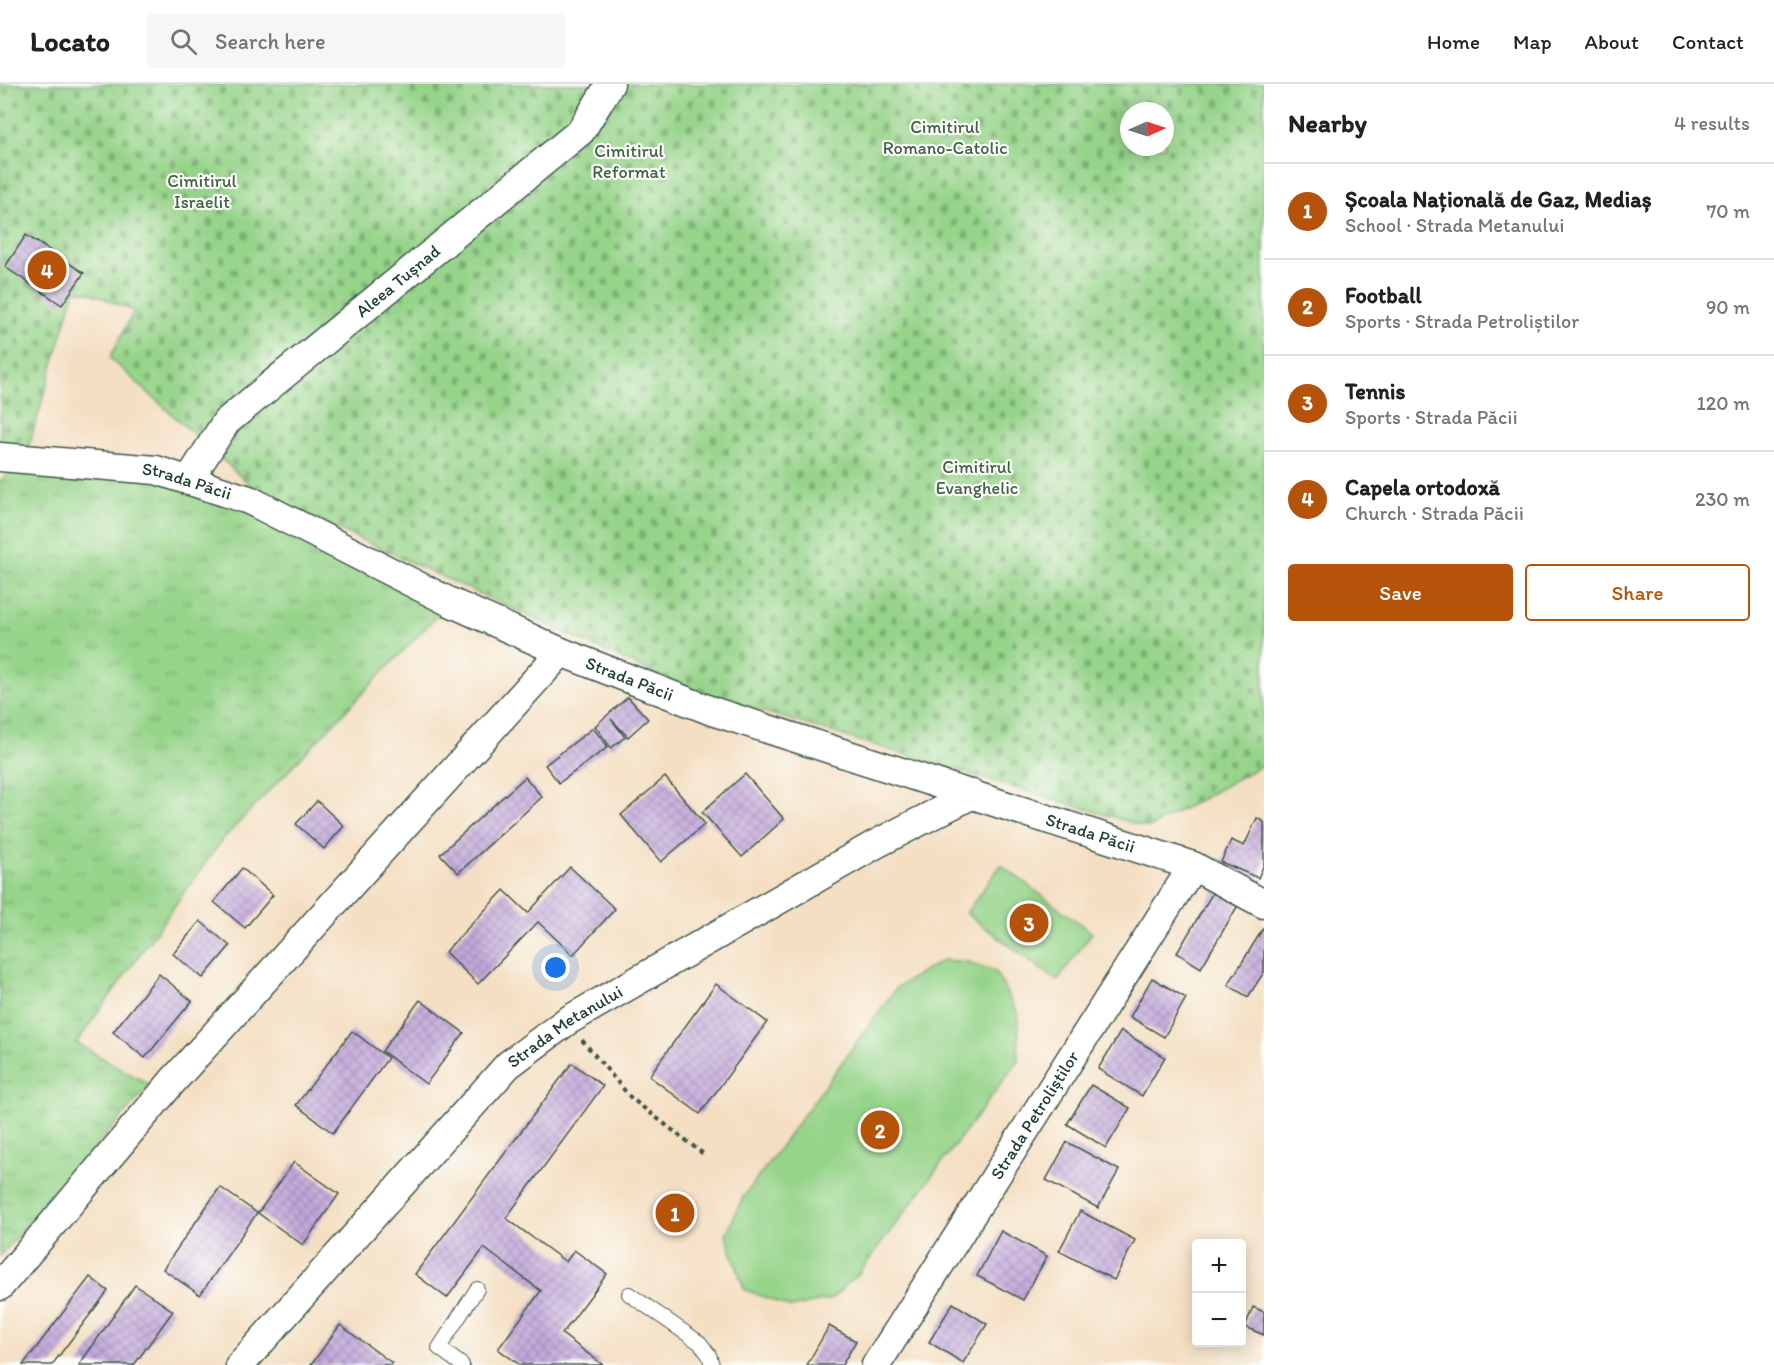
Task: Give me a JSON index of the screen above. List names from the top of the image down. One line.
{"streets":{"street":["Aleea Tușnad","Strada Păcii","Strada Metanului","Strada Petroliștilor"]},"crossings":[["Aleea Tușnad","Strada Păcii"],["Strada Păcii","Strada Metanului"],["Strada Păcii","Strada Petroliștilor"]],"parks":["Cimitirul Romano-Catolic","Cimitirul Reformat","Cimitirul Israelit","Cimitirul Evanghelic"],"north":"right","page":{"header":"Locato","search":"Search here","nav":["Home","Map","About","Contact"],"heading":["Nearby","4 results"],"list":[{"mark":"1","name":"Școala Națională de Gaz, Mediaș","note":"School · Strada Metanului","value":"70 m"},{"mark":"2","name":"Football","note":"Sports · Strada Petroliștilor","value":"90 m"},{"mark":"3","name":"Tennis","note":"Sports · Strada Păcii","value":"120 m"},{"mark":"4","name":"Capela ortodoxă","note":"Church · Strada Păcii","value":"230 m"}],"pins":["4","3","2","1"],"buttons":["Save","Share"],"map_buttons":["+","−"]}}
